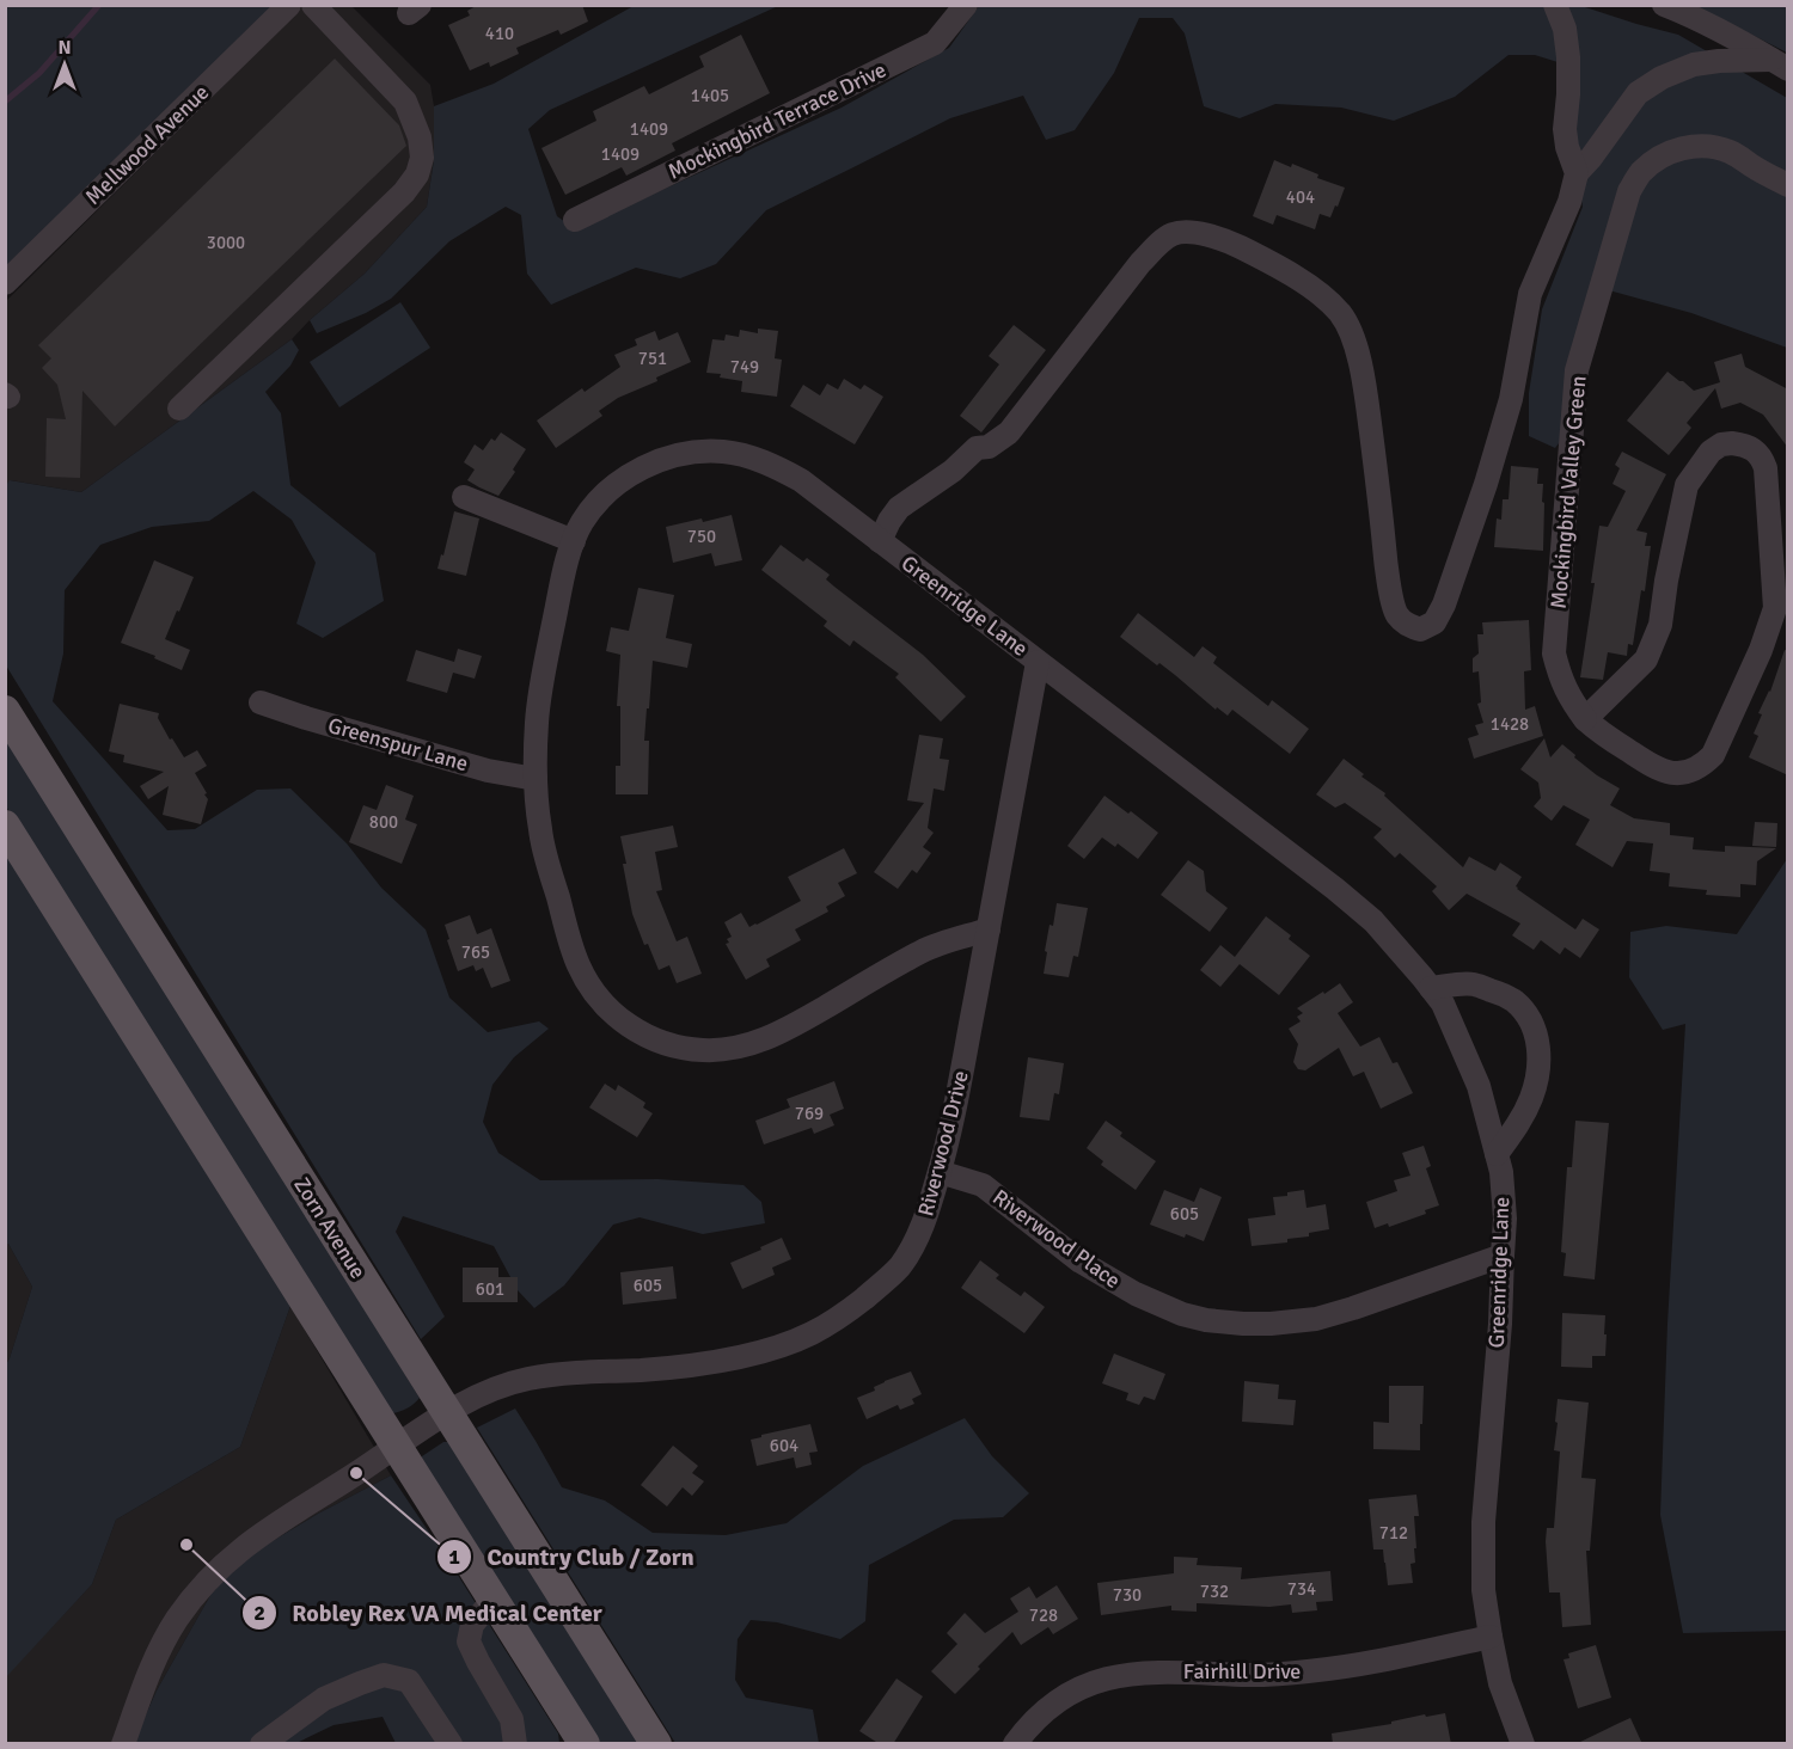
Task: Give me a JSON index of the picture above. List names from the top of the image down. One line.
{"streets":{"main road":["Zorn Avenue"],"street":["Mockingbird Terrace Drive","Mellwood Avenue","Mockingbird Valley Green","Greenridge Lane","Greenspur Lane","Riverwood Drive","Riverwood Place","Fairhill Drive"]},"crossings":[["Greenridge Lane","Greenspur Lane"],["Greenridge Lane","Riverwood Drive"],["Greenridge Lane","Riverwood Place"],["Greenridge Lane","Fairhill Drive"],["Riverwood Drive","Zorn Avenue"],["Riverwood Drive","Riverwood Place"]],"places":["Country Club / Zorn","Robley Rex VA Medical Center"],"house_numbers":["410","1405","1409","1409","404","3000","751","749","750","1428","800","765","769","605","605","601","604","712","734","732","730","728"],"north":"top"}
